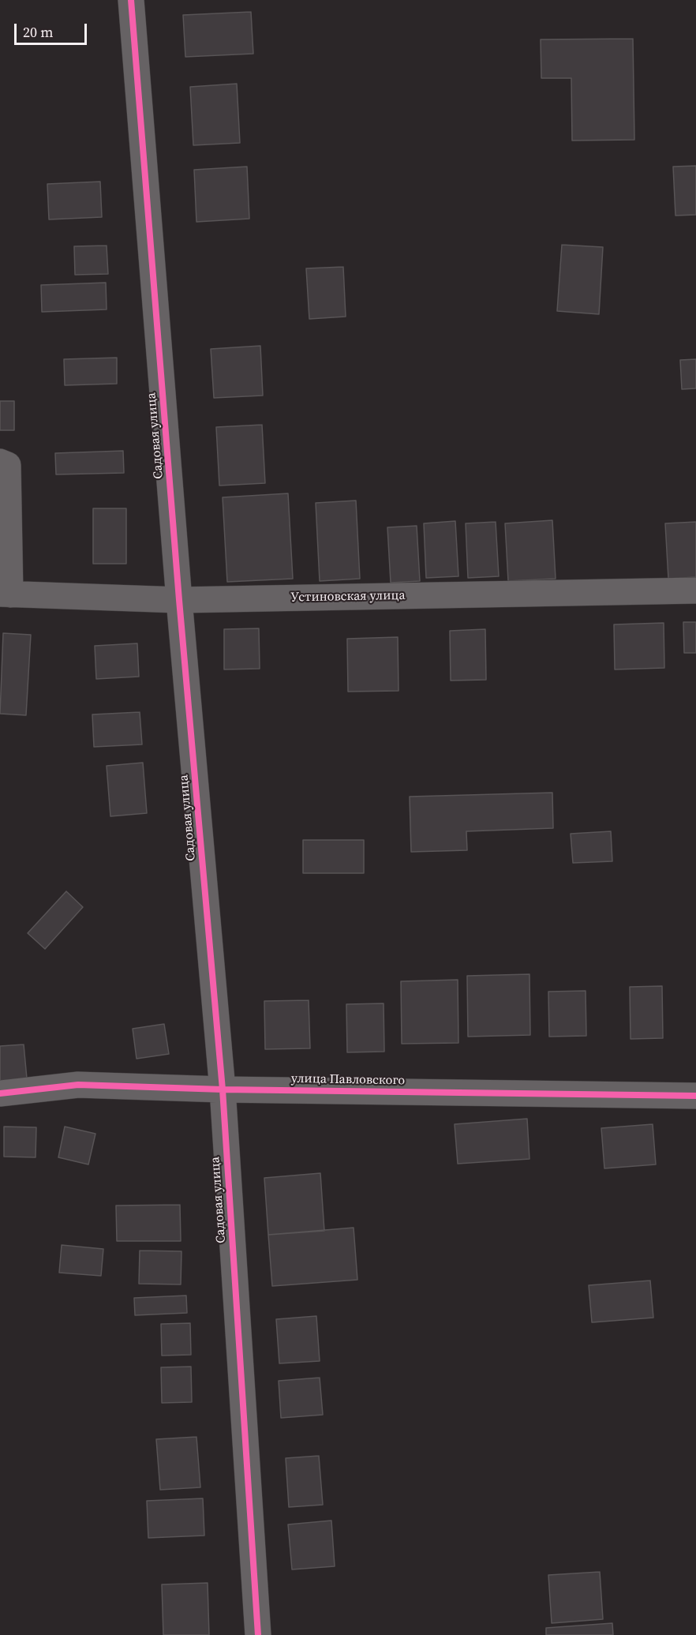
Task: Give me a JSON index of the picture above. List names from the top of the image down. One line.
{"streets":{"street":["Садовая улица","Устиновская улица","улица Павловского"]},"crossings":[["Садовая улица","Устиновская улица"],["Садовая улица","улица Павловского"]],"scale_bar":"20 m"}
